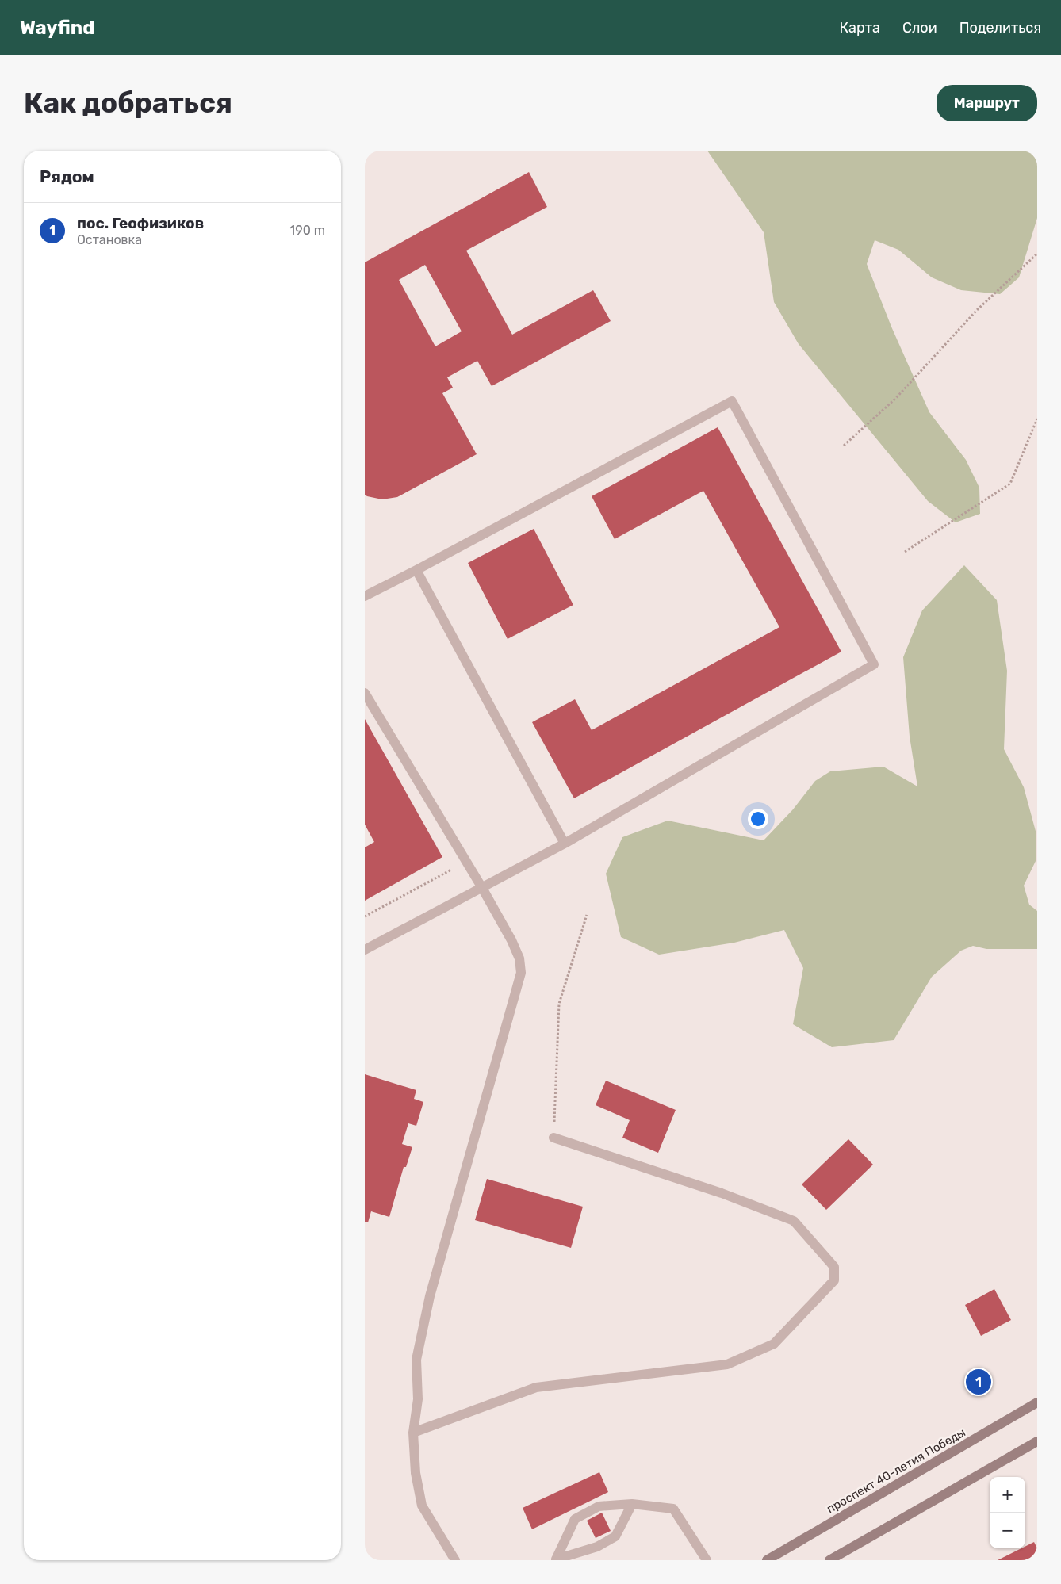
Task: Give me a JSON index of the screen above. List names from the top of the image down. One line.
{"streets":{"main road":["проспект 40-летия Победы"]},"page":{"header":"Wayfind","nav":["Карта","Слои","Поделиться"],"buttons":"Маршрут","title":"Как добраться","heading":"Рядом","list":[{"mark":"1","name":"пос. Геофизиков","note":"Остановка","value":"190 m"}],"pins":"1","map_buttons":["+","−"]}}
